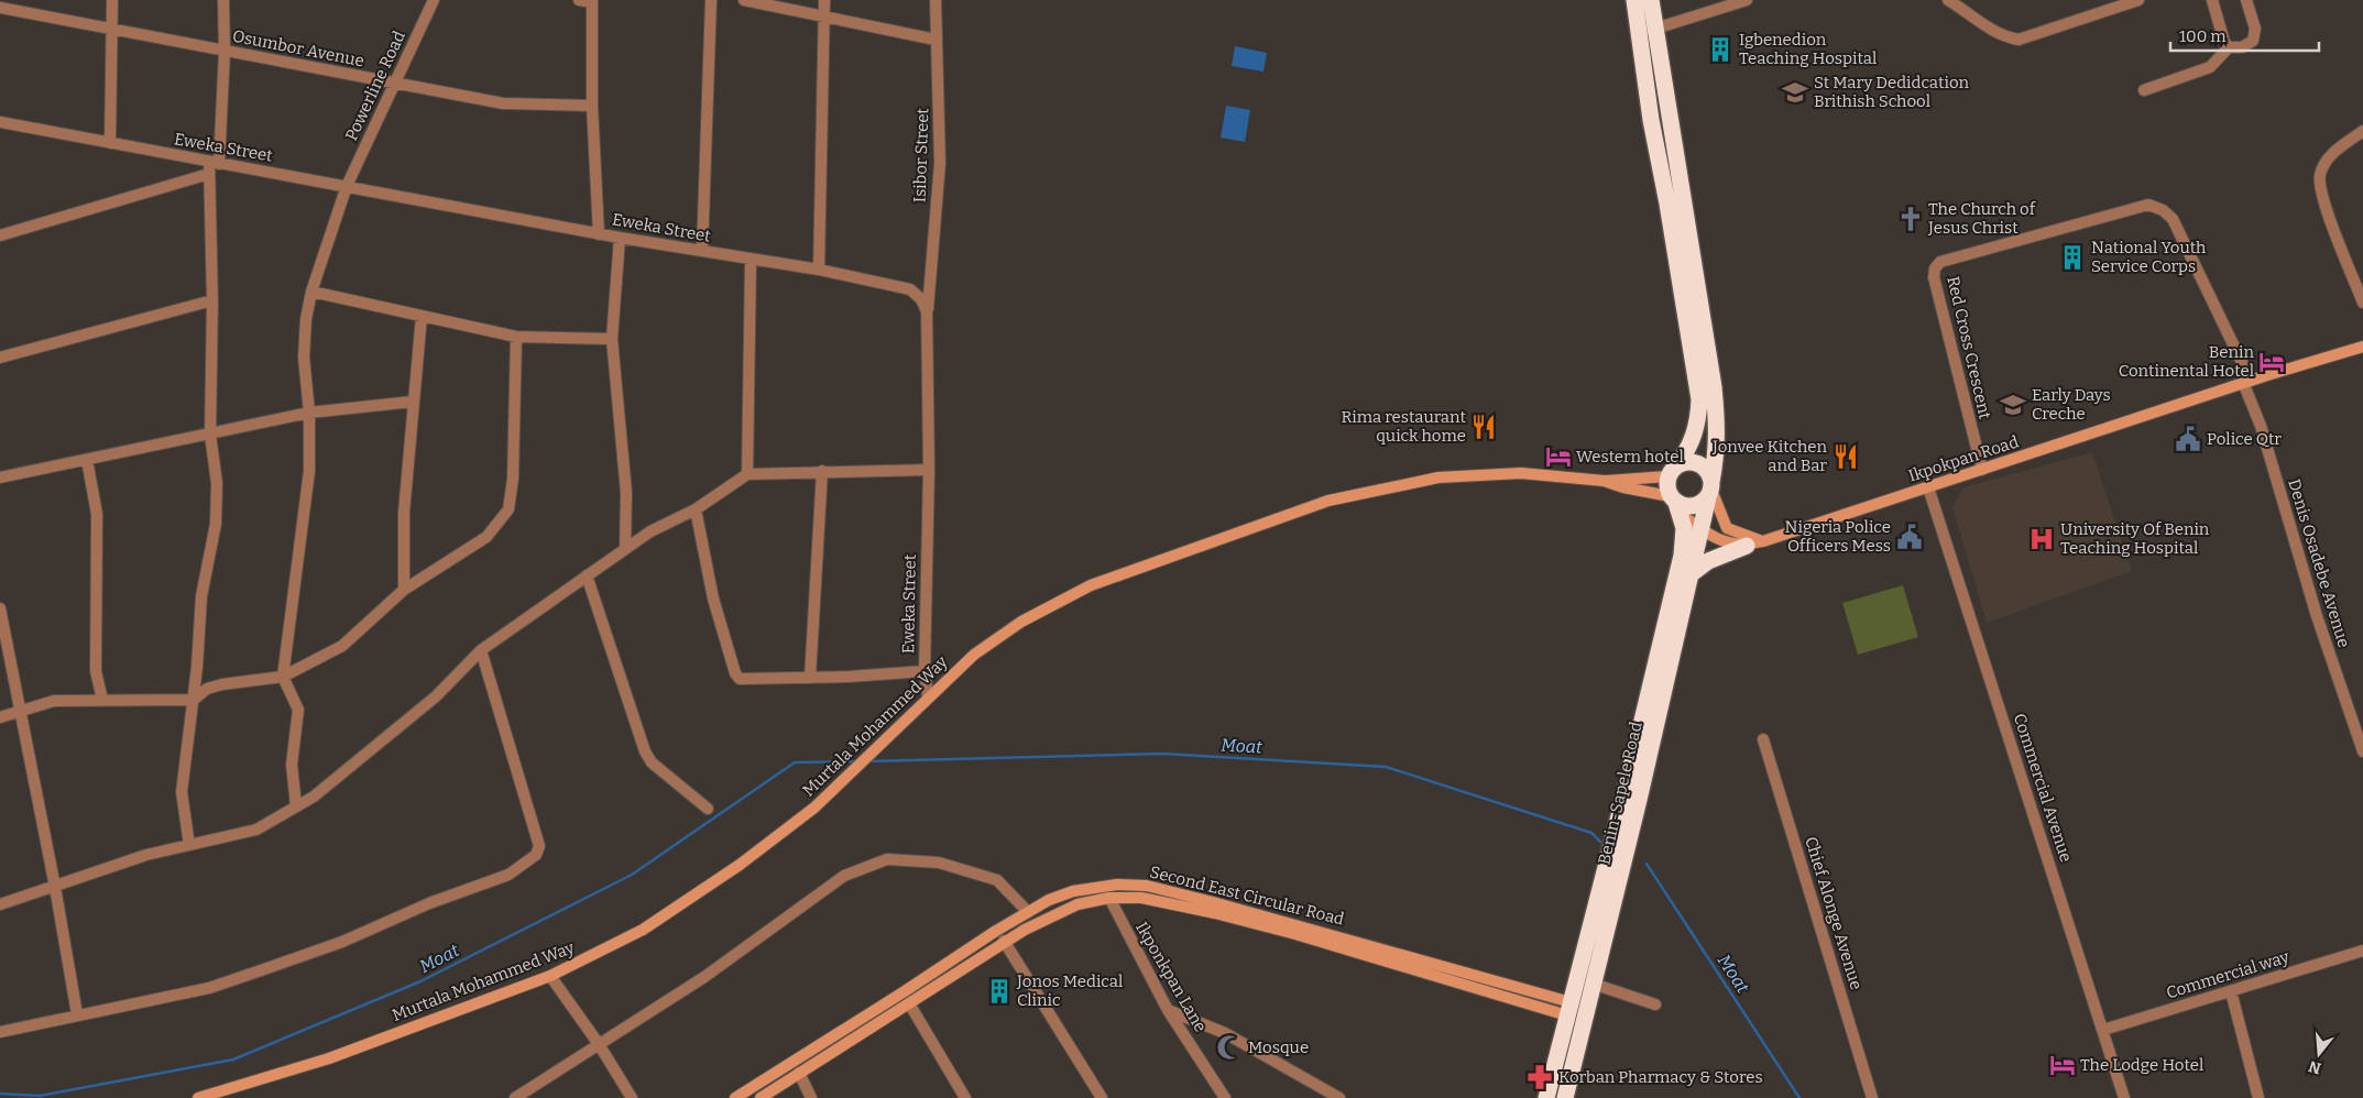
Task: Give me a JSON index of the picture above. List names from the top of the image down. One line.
{"streets":{"highway":["Benin-Sapele Road"],"street":["Osumbor Avenue","Powerline Road","Eweka Street","Isibor Street","Red Cross Crescent","Ikpokpan Road","Denis Osadebe Avenue","Murtala Mohammed Way","Commercial Avenue","Second East Circular Road","Chief Alonge Avenue","Commercial way","Ikponkpan Lane"]},"crossings":[["Osumbor Avenue","Powerline Road"],["Powerline Road","Eweka Street"],["Eweka Street","Isibor Street"],["Eweka Street","Murtala Mohammed Way"],["Red Cross Crescent","Ikpokpan Road"],["Red Cross Crescent","Denis Osadebe Avenue"],["Ikpokpan Road","Denis Osadebe Avenue"],["Ikpokpan Road","Commercial Avenue"],["Ikpokpan Road","Benin-Sapele Road"],["Commercial Avenue","Commercial way"],["Benin-Sapele Road","Second East Circular Road"],["Second East Circular Road","Ikponkpan Lane"]],"water":["Moat"],"places":{"building":["Igbenedion Teaching Hospital","National Youth Service Corps","Jonos Medical Clinic"],"school or university":["St Mary Dedidcation Brithish School","Early Days Creche"],"church":["The Church of Jesus Christ"],"hotel":["Benin Continental Hotel","Western hotel","The Lodge Hotel"],"restaurant":["Rima restaurant quick home","Jonvee Kitchen and Bar"],"public building":["Police Qtr","Nigeria Police Officers Mess"],"hospital":["University Of Benin Teaching Hospital"],"mosque":["Mosque"],"pharmacy":["Korban Pharmacy & Stores"]},"scale_bar":"100 m","north":"bottom"}
